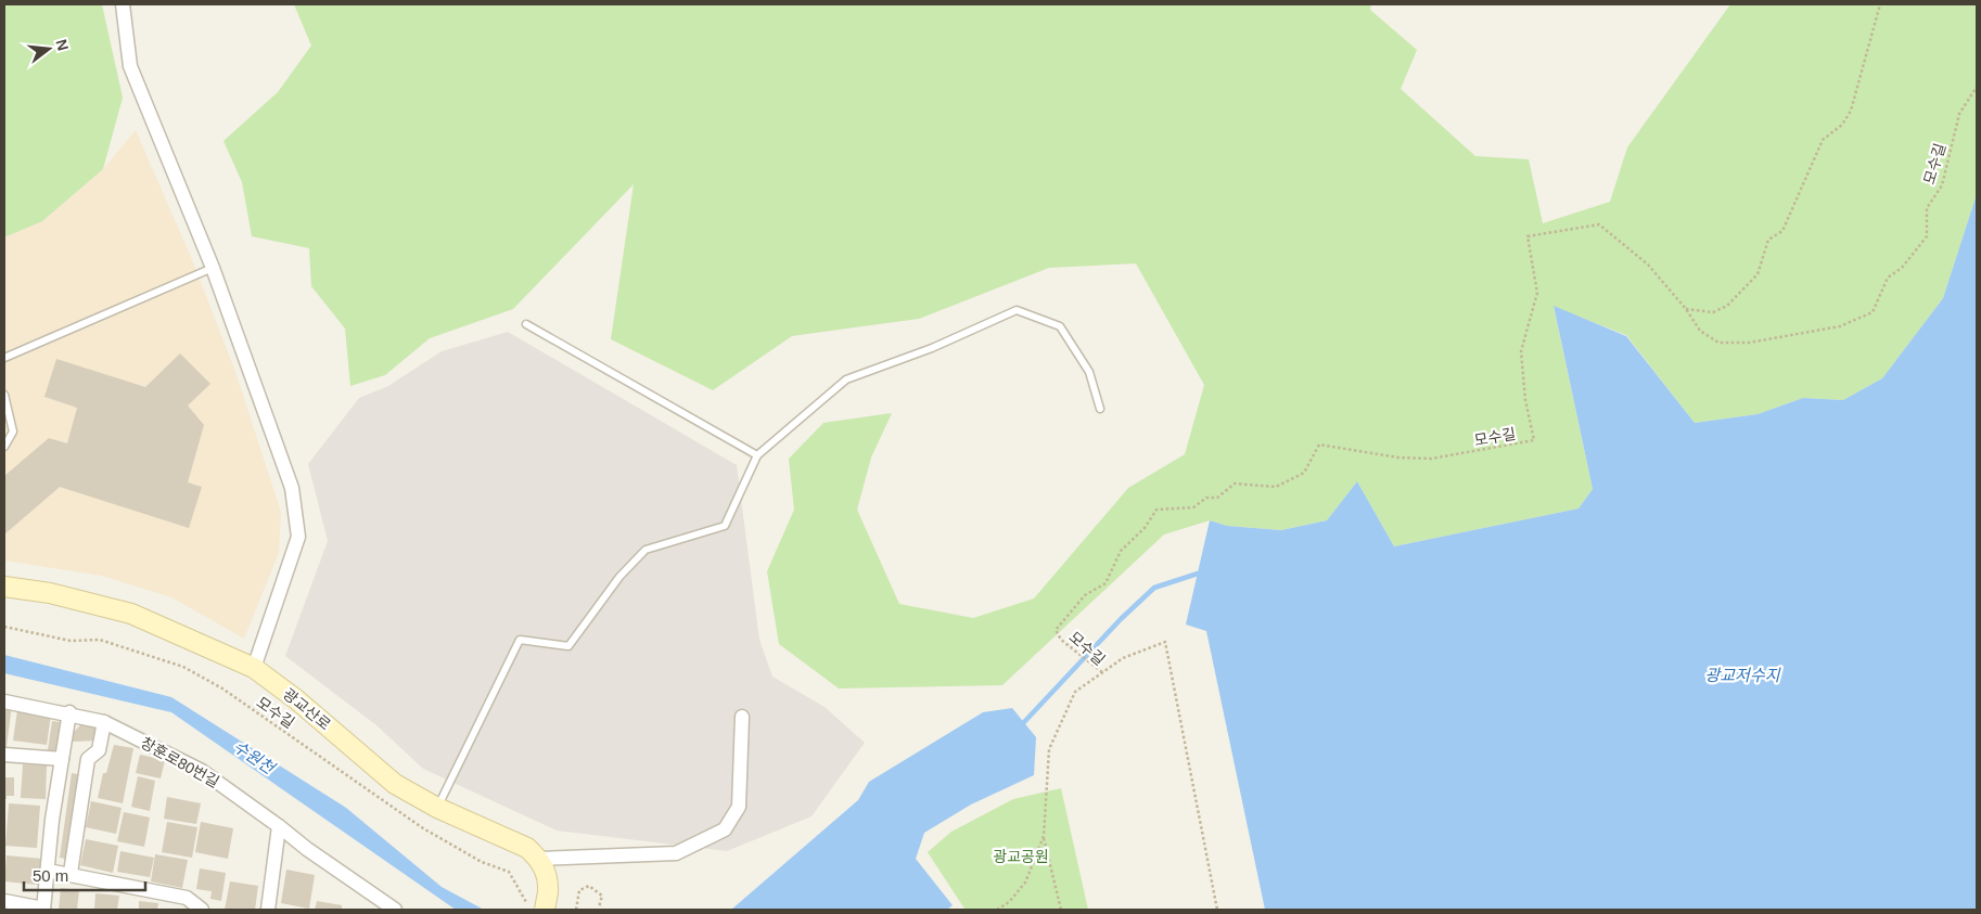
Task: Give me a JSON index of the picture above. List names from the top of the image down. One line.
{"streets":{"street":["광교산로","창훈로80번길"],"path":["모수길"]},"water":["광교저수지","수원천"],"parks":["광교공원"],"scale_bar":"50 m","north":"right"}
